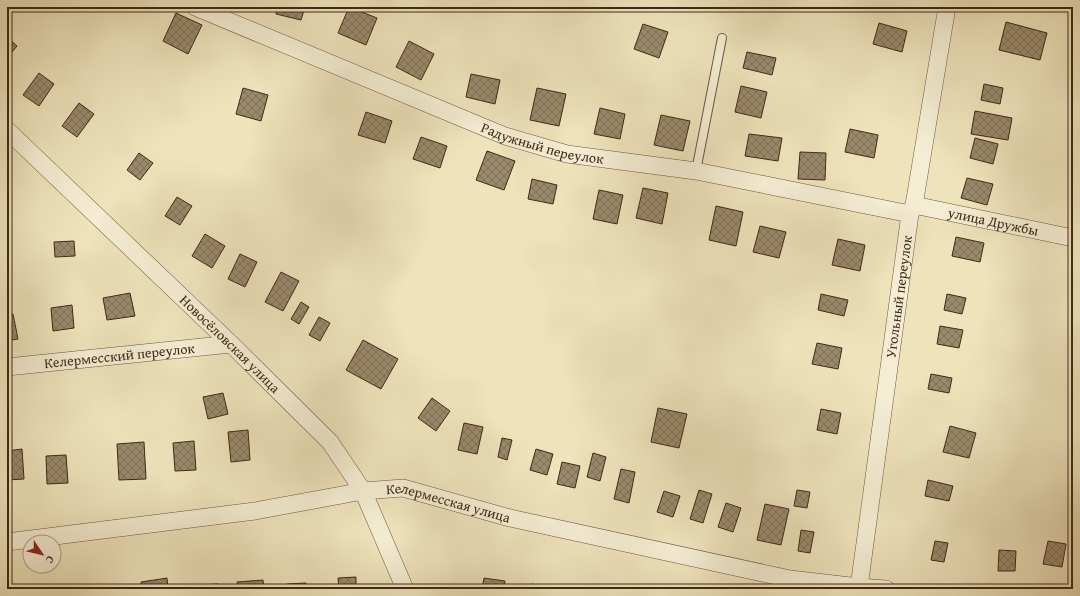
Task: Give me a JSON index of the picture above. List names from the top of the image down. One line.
{"streets":{"street":["Радужный переулок","улица Дружбы","Угольный переулок","Новосёловская улица","Келермесский переулок","Келермесская улица"]},"crossings":[["Радужный переулок","улица Дружбы"],["Радужный переулок","Угольный переулок"],["улица Дружбы","Угольный переулок"],["Угольный переулок","Келермесская улица"],["Новосёловская улица","Келермесский переулок"],["Новосёловская улица","Келермесская улица"]],"north":"bottom right"}
